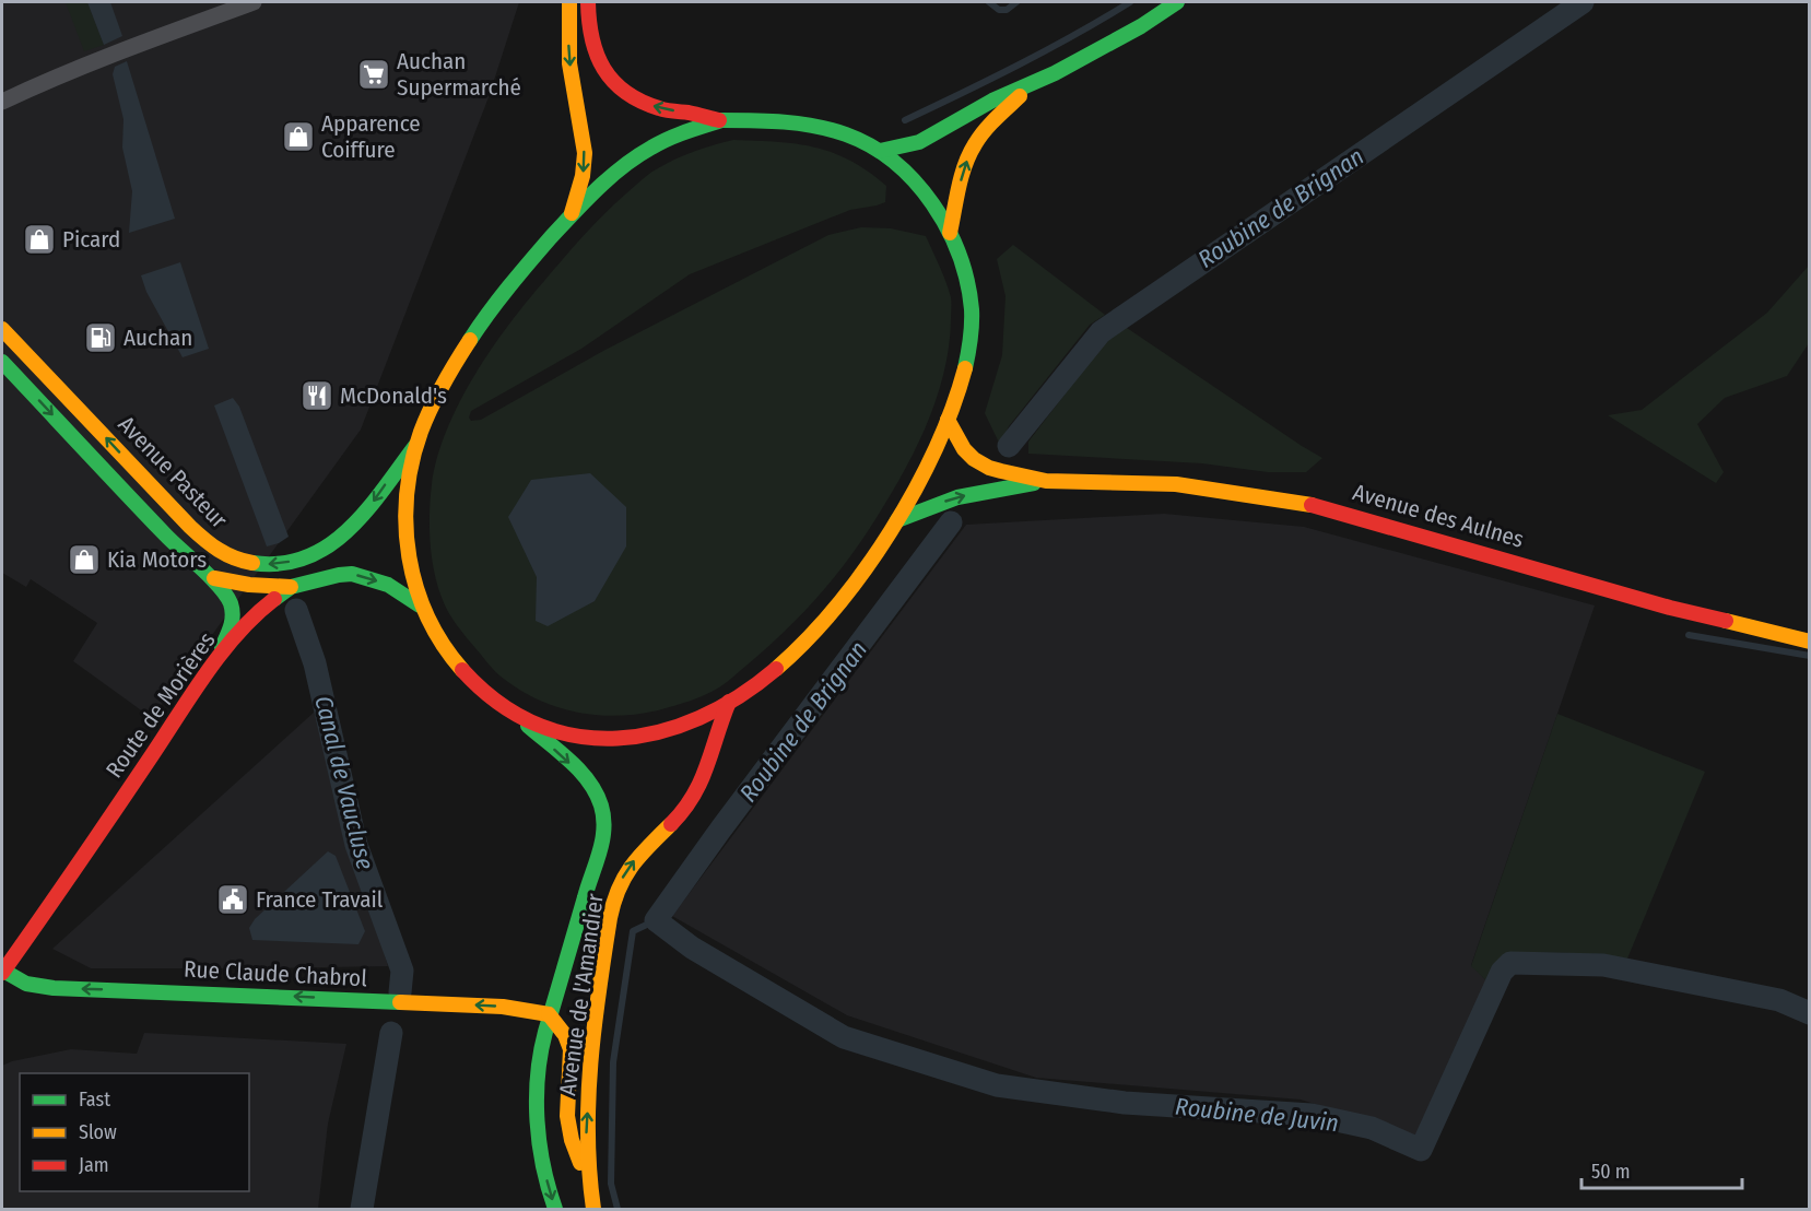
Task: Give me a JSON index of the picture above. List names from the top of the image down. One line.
{"streets":{"main road":["Avenue Pasteur","Avenue des Aulnes","Route de Morières","Rue Claude Chabrol","Avenue de l'Amandier"]},"crossings":[["Avenue Pasteur","Route de Morières"],["Route de Morières","Rue Claude Chabrol"],["Rue Claude Chabrol","Avenue de l'Amandier"]],"one_way":["Rue Claude Chabrol"],"water":["Roubine de Brignan","Canal de Vaucluse","Roubine de Juvin"],"places":{"supermarket":["Auchan Supermarché"],"shop":["Apparence Coiffure","Picard","Kia Motors"],"fuel station":["Auchan"],"restaurant":["McDonald's"],"public building":["France Travail"]},"legend":["Fast","Slow","Jam"],"scale_bar":"50 m"}
